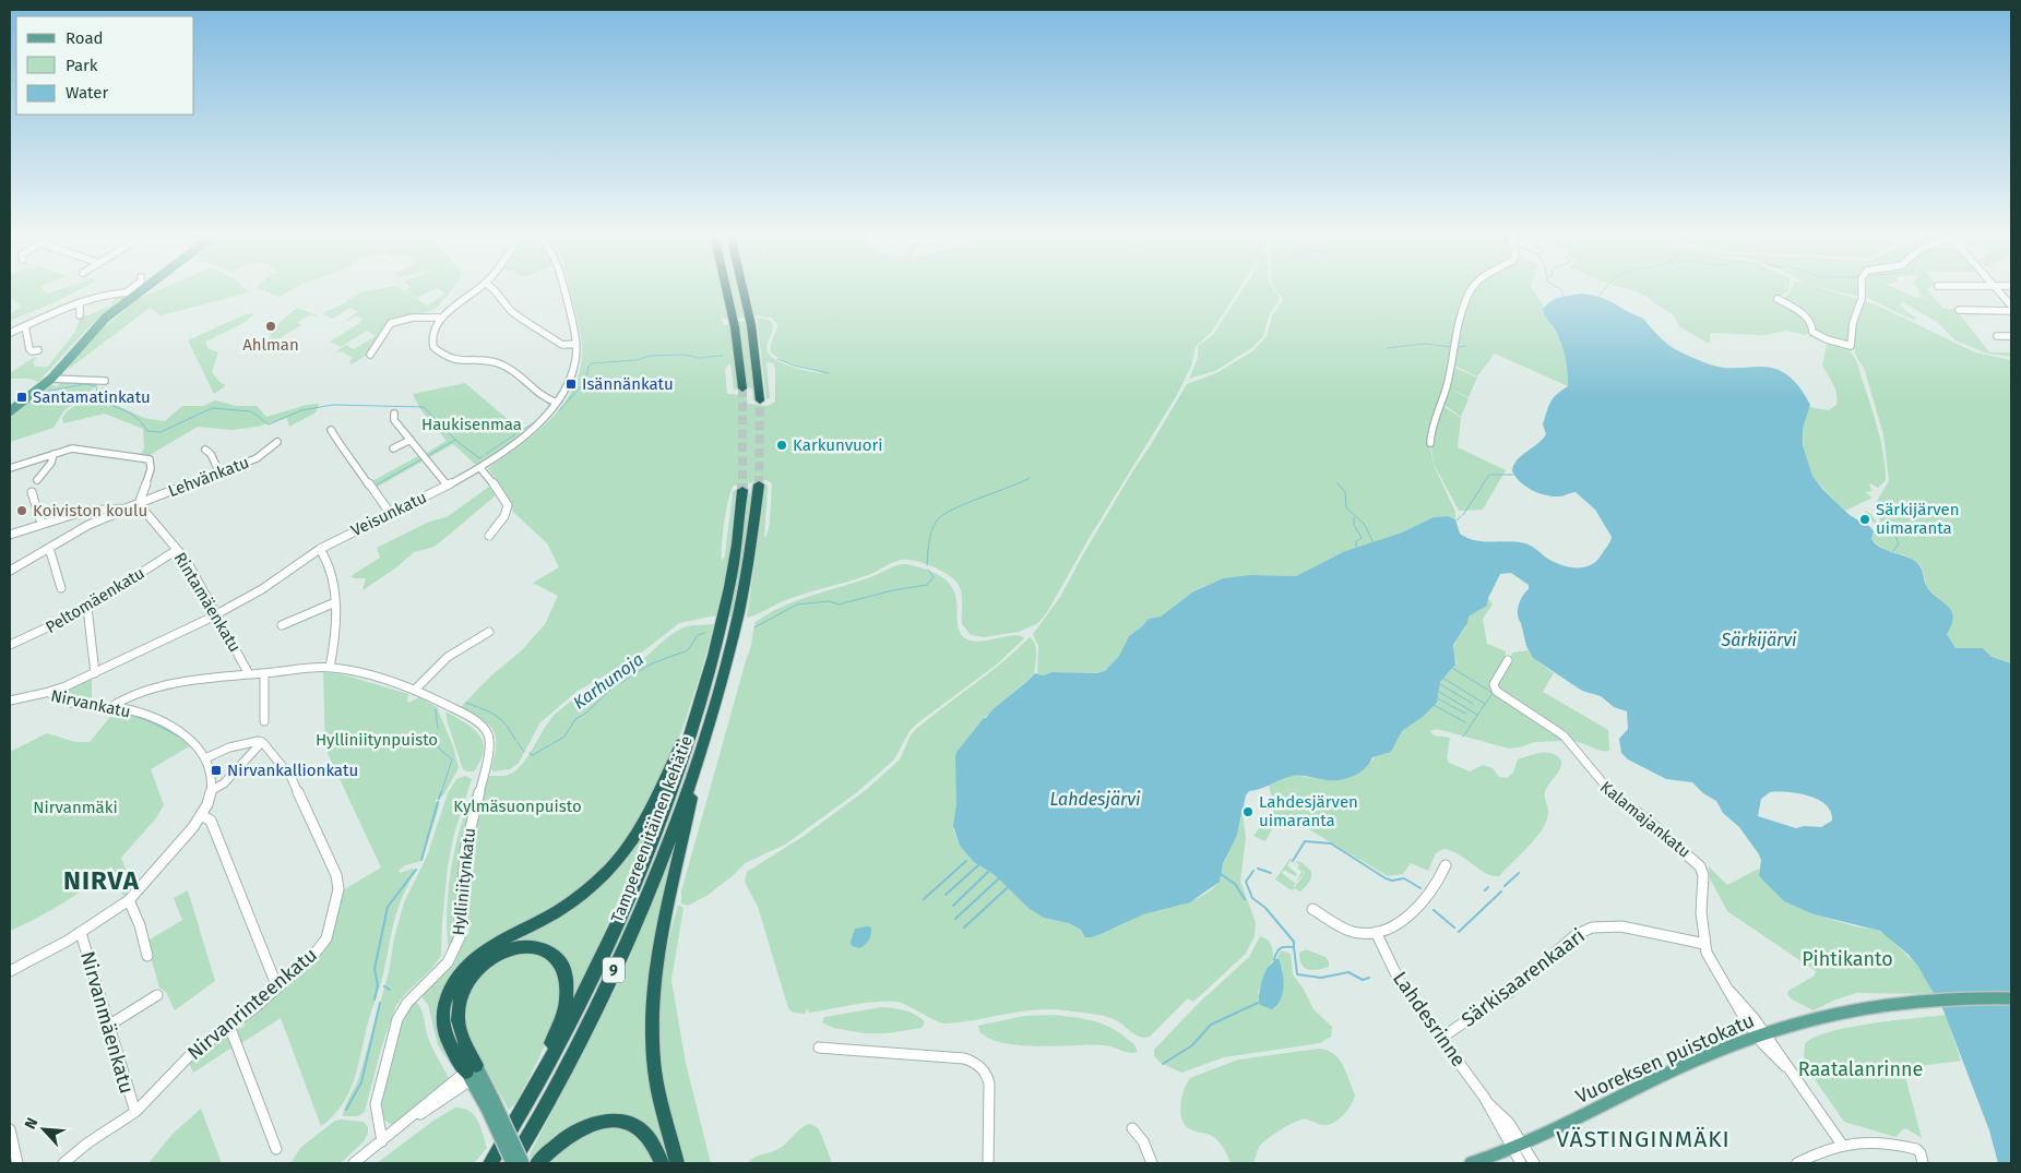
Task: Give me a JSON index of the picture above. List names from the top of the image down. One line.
{"streets":{"highway":["Tampereen itäinen kehätie","9"],"main road":["Vuoreksen puistokatu"],"street":["Lehvänkatu","Veisunkatu","Peltomäenkatu","Rintamäenkatu","Nirvankatu","Kalamajankatu","Hylliniitynkatu","Särkisaarenkaari","Nirvanrinteenkatu","Lahdesrinne","Nirvanmäenkatu"]},"crossings":[["Lehvänkatu","Rintamäenkatu"],["Veisunkatu","Rintamäenkatu"],["Veisunkatu","Nirvankatu"],["Peltomäenkatu","Rintamäenkatu"],["Rintamäenkatu","Hylliniitynkatu"],["Nirvankatu","Hylliniitynkatu"],["Nirvankatu","Nirvanmäenkatu"],["Kalamajankatu","Särkisaarenkaari"],["Kalamajankatu","Vuoreksen puistokatu"],["Särkisaarenkaari","Lahdesrinne"],["Nirvanrinteenkatu","Nirvanmäenkatu"],["Lahdesrinne","Vuoreksen puistokatu"]],"districts":["NIRVA","VÄSTINGINMÄKI"],"water":["Särkijärvi","Karhunoja","Lahdesjärvi"],"parks":["Haukisenmaa","Hylliniitynpuisto","Kylmäsuonpuisto","Nirvanmäki","Pihtikanto","Raatalanrinne"],"places":{"other":["Ahlman","Karkunvuori","Koiviston koulu","Särkijärven uimaranta","Lahdesjärven uimaranta"],"transit":["Isännänkatu","Santamatinkatu","Nirvankallionkatu"]},"legend":["Road","Park","Water"],"north":"top left"}
